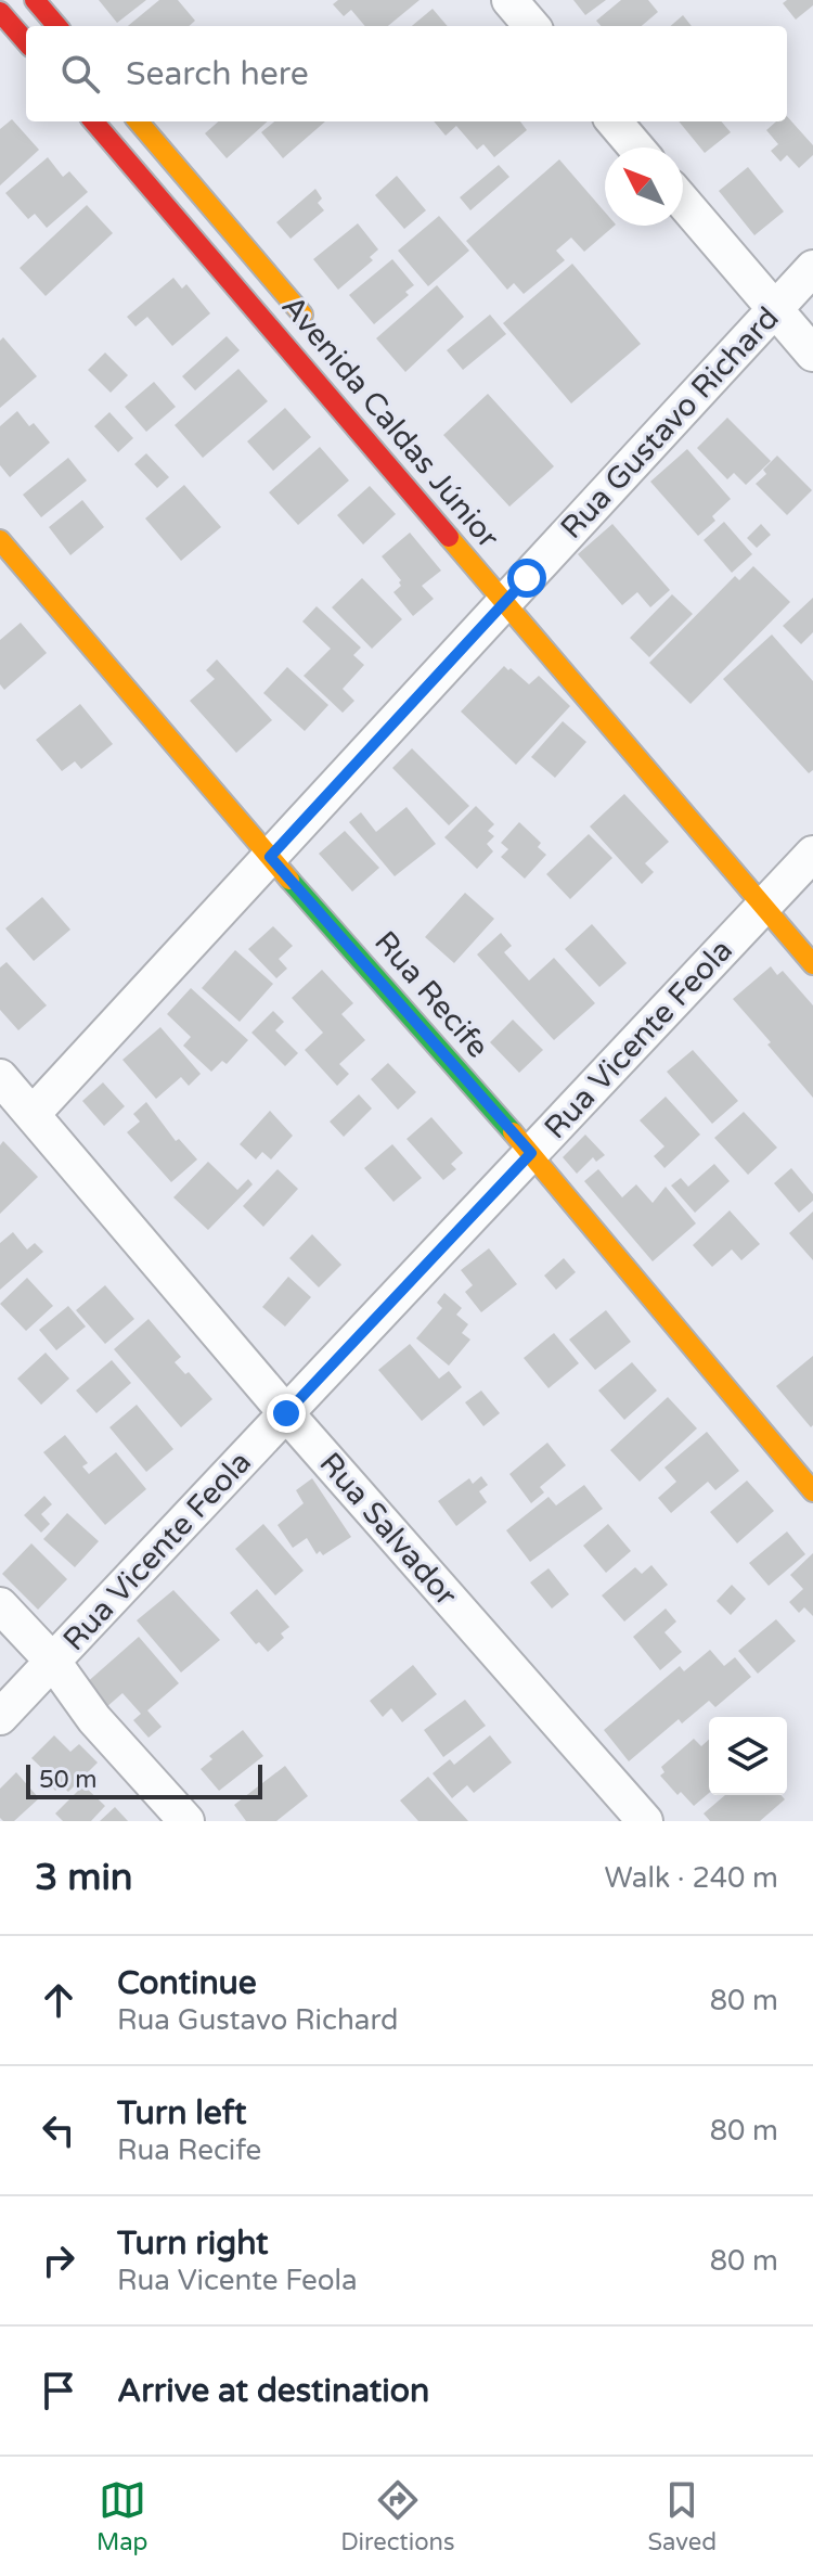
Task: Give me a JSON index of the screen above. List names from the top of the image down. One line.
{"streets":{"main road":["Avenida Caldas Júnior","Rua Recife"],"street":["Rua Gustavo Richard","Rua Vicente Feola","Rua Salvador"]},"crossings":[["Avenida Caldas Júnior","Rua Gustavo Richard"],["Avenida Caldas Júnior","Rua Vicente Feola"],["Rua Gustavo Richard","Rua Recife"],["Rua Gustavo Richard","Rua Salvador"],["Rua Recife","Rua Vicente Feola"],["Rua Vicente Feola","Rua Salvador"]],"scale_bar":"50 m","north":"top left","page":{"search":"Search here","scale":"50 m","heading":["3 min","Walk · 240 m"],"list":[["Continue","Rua Gustavo Richard","80 m"],["Turn left","Rua Recife","80 m"],["Turn right","Rua Vicente Feola","80 m"],"Arrive at destination"],"nav":["Map","Directions","Saved"]}}
